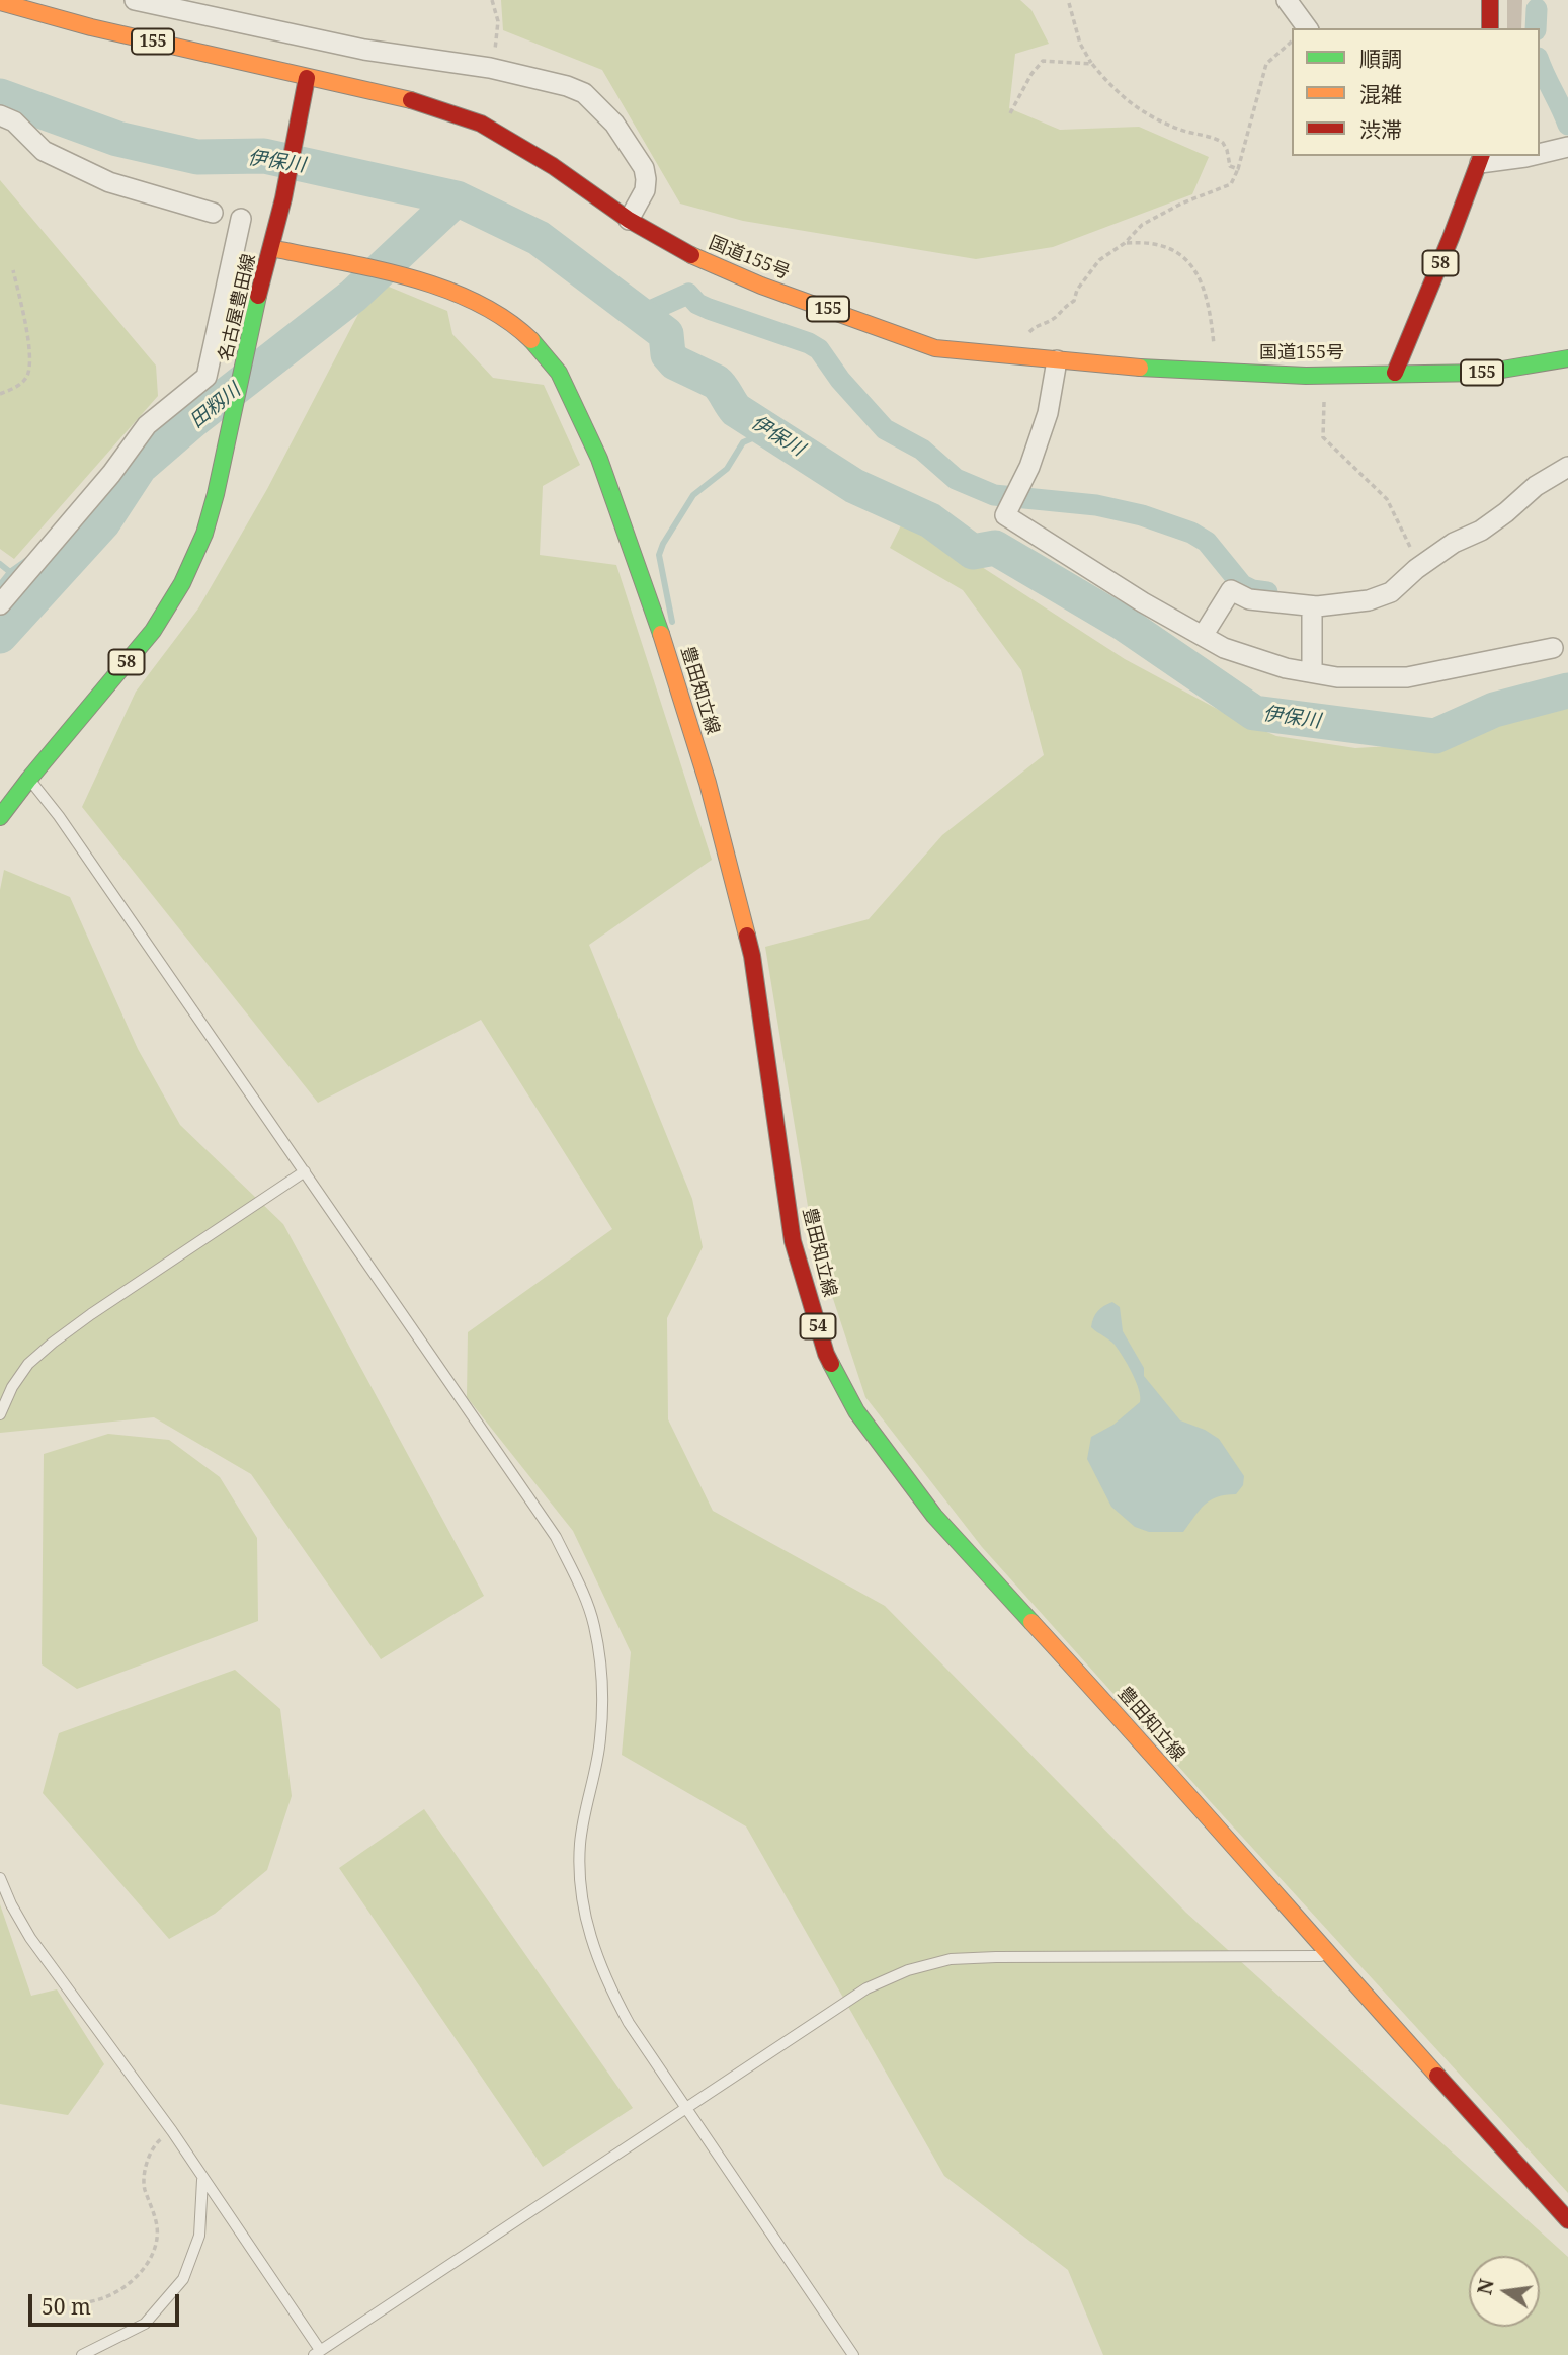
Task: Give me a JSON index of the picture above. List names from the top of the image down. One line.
{"streets":{"main road":["155","国道155号","58","名古屋豊田線","豊田知立線","54"]},"crossings":[["国道155号","58"],["国道155号","名古屋豊田線"],["名古屋豊田線","豊田知立線"]],"water":["伊保川","田籾川"],"legend":["順調","混雑","渋滞"],"scale_bar":"50 m","north":"left"}
